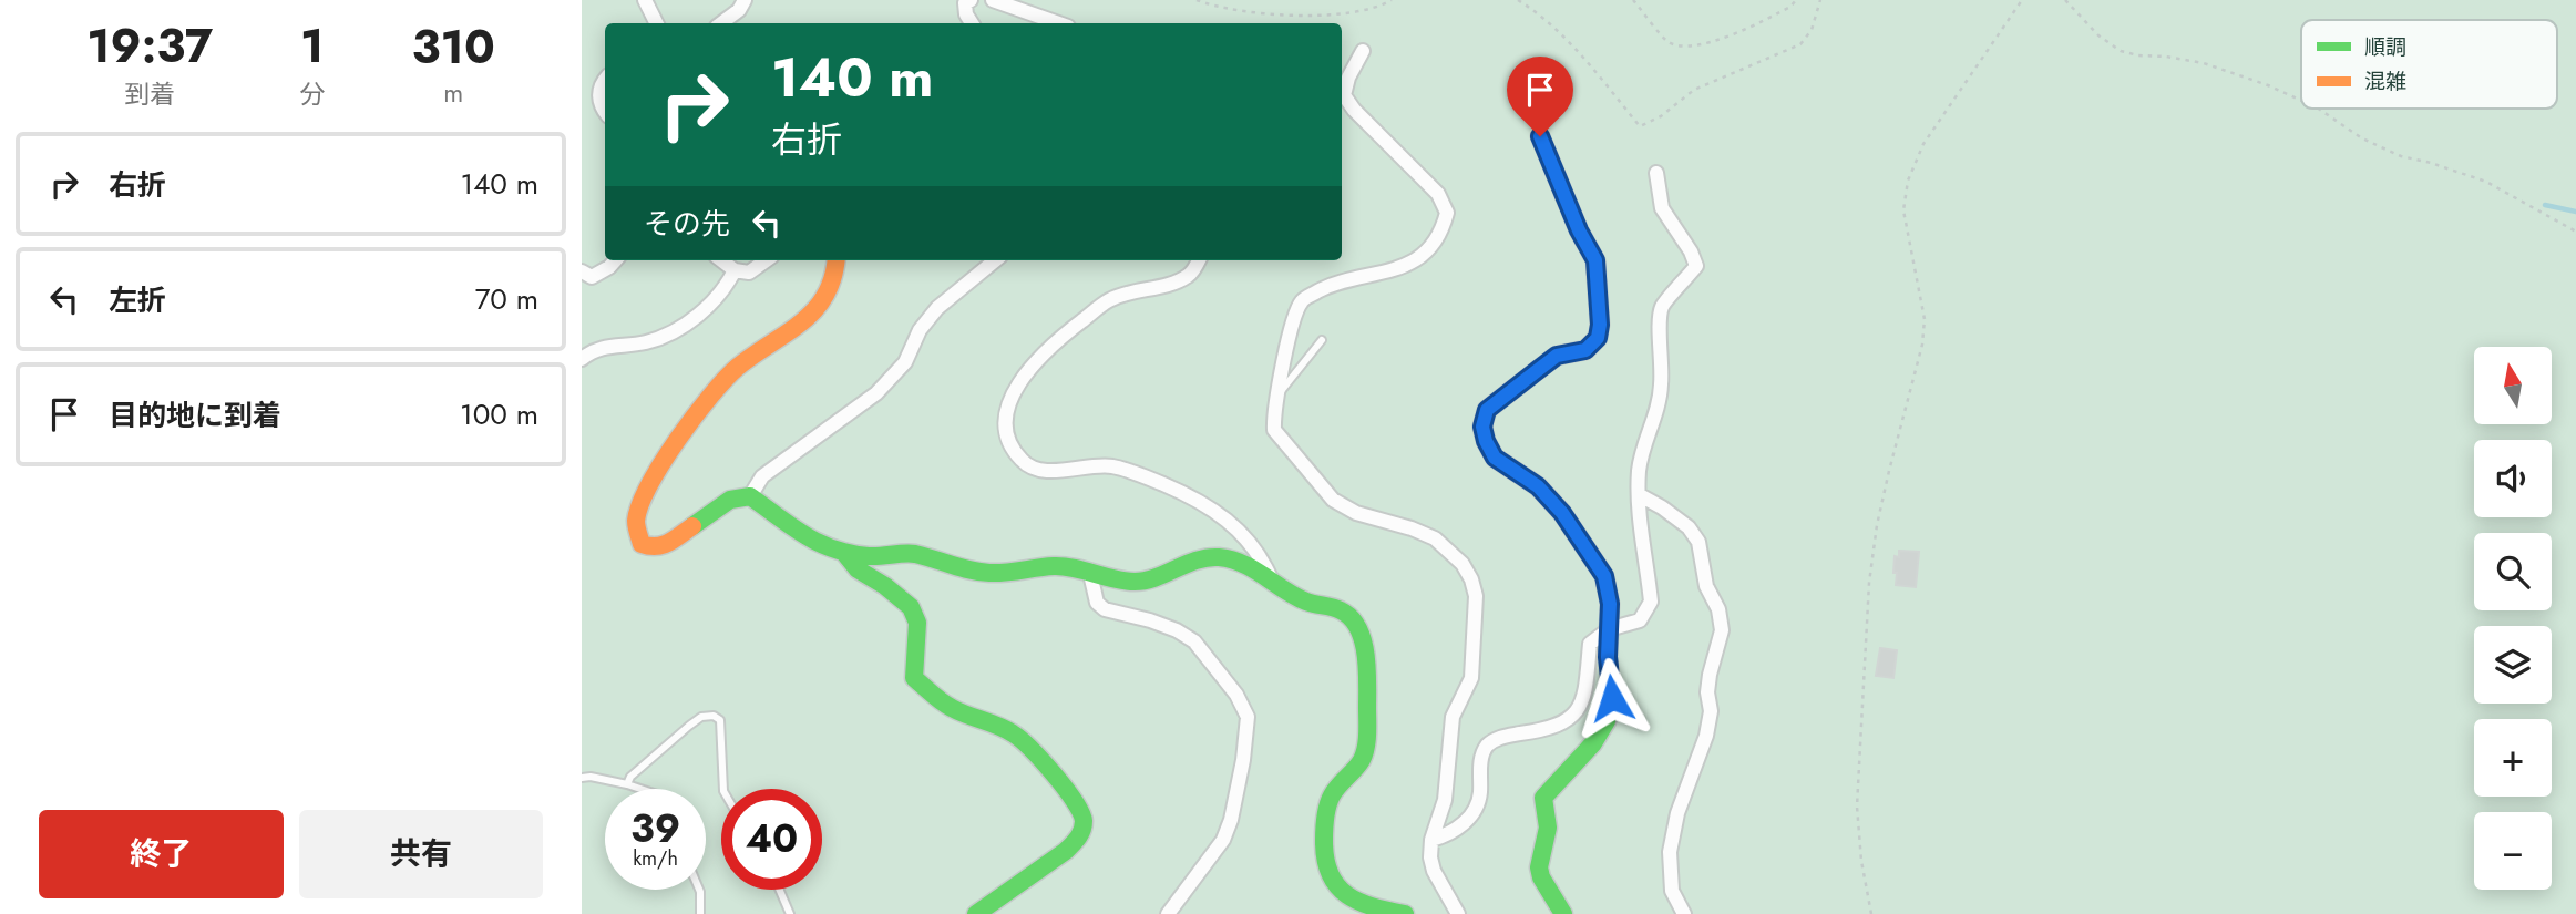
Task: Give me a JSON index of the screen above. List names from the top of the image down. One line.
{"legend":["順調","混雑"],"north":"top","page":{"eta":["19:37","到着","1","分","310","m"],"turn":["140 m","右折"],"list":[{"name":"右折","value":"140 m"},{"name":"左折","value":"70 m"},{"name":"目的地に到着","value":"100 m"}],"then":"その先","map_buttons":["+","−"],"speed":"39 km/h","limit":"40","buttons":["終了","共有"]}}
